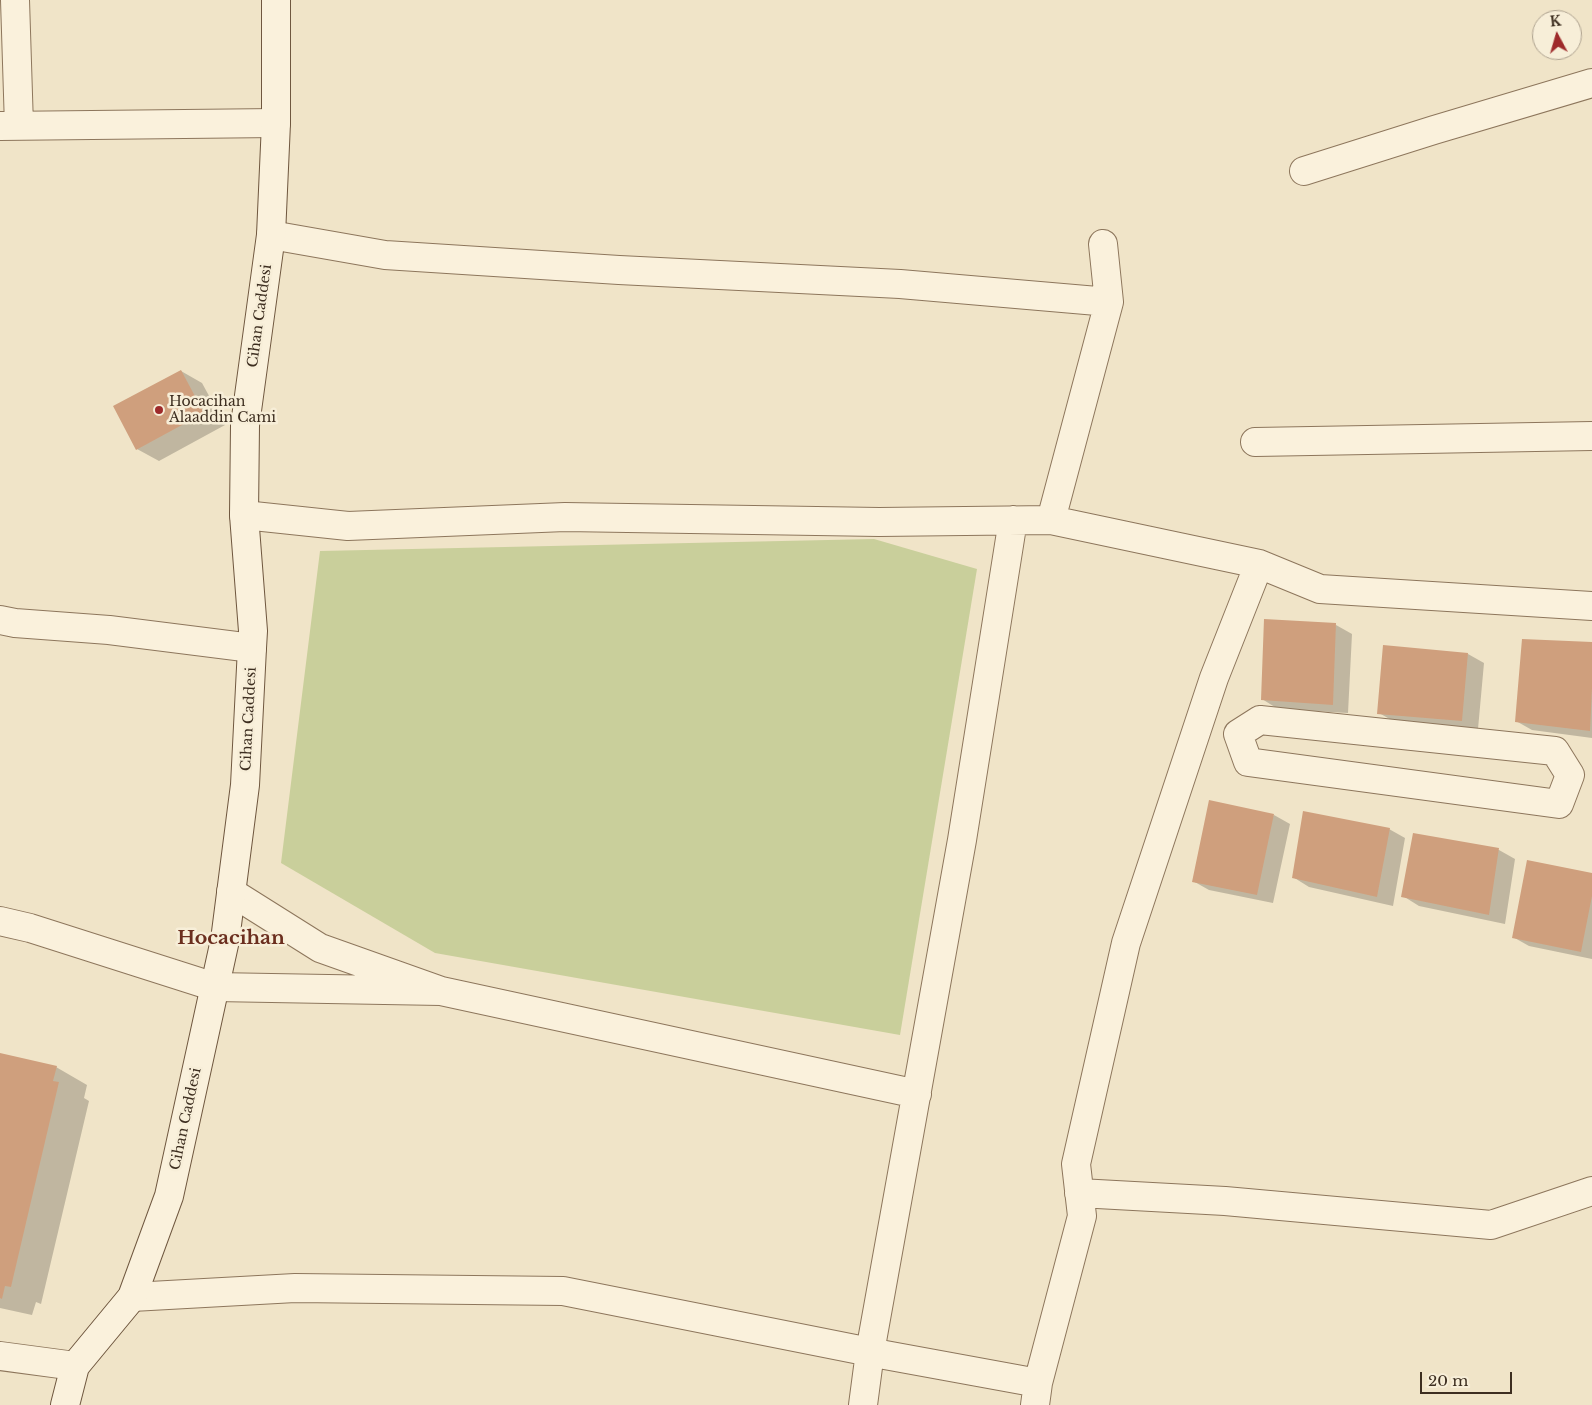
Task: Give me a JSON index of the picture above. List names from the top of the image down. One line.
{"streets":{"street":["Cihan Caddesi"]},"districts":["Hocacihan"],"places":["Hocacihan Alaaddin Cami"],"scale_bar":"20 m","north":"top"}
